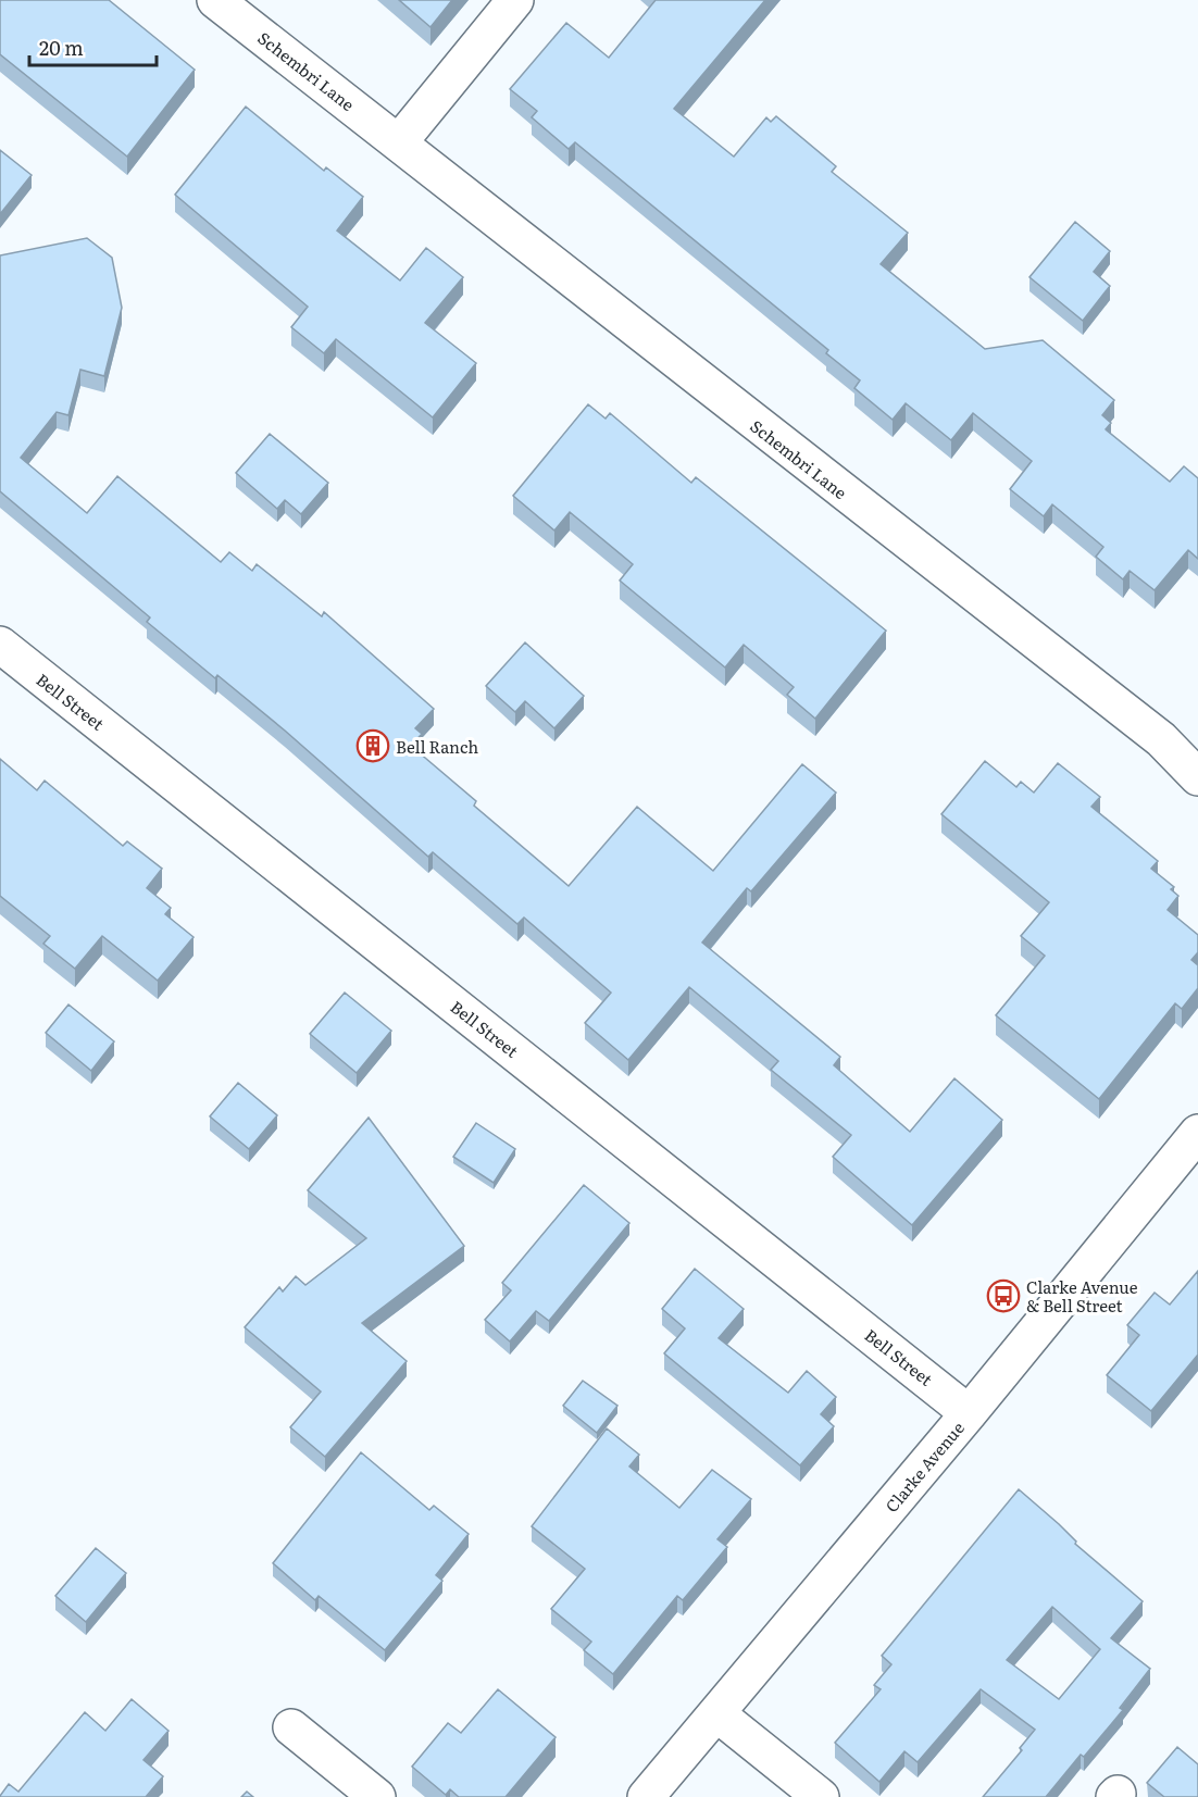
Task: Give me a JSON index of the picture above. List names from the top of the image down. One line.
{"streets":{"street":["Schembri Lane","Bell Street","Clarke Avenue"]},"crossings":[["Bell Street","Clarke Avenue"]],"places":{"building":["Bell Ranch"],"bus stop":["Clarke Avenue & Bell Street"]},"scale_bar":"20 m"}
